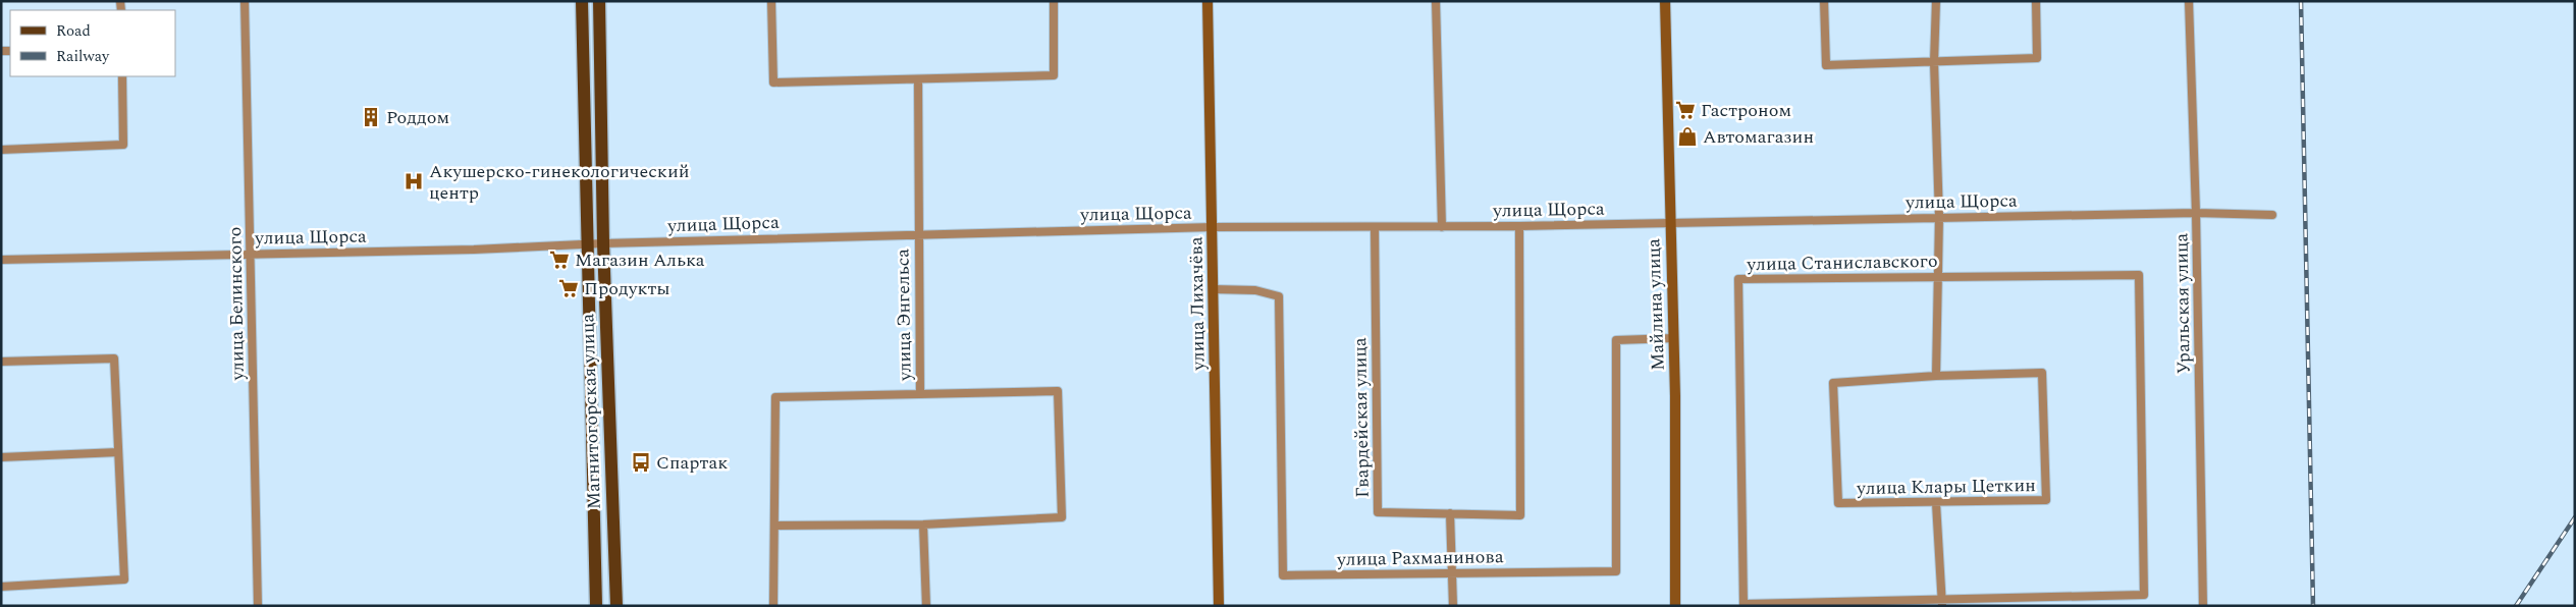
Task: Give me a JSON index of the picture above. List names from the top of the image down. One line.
{"streets":{"main road":["Магнитогорская улица"],"street":["улица Щорса","улица Станиславского","улица Белинского","улица Лихачёва","Уральская улица","Майлина улица","улица Энгельса","Гвардейская улица","улица Клары Цеткин","улица Рахманинова"]},"crossings":[["улица Щорса","улица Белинского"],["улица Щорса","улица Лихачёва"],["улица Щорса","Уральская улица"],["улица Щорса","Майлина улица"],["улица Щорса","улица Энгельса"],["улица Щорса","Магнитогорская улица"],["улица Щорса","Гвардейская улица"],["улица Лихачёва","улица Рахманинова"],["Майлина улица","улица Рахманинова"]],"places":{"supermarket":["Гастроном","Магазин Алька","Продукты"],"building":["Роддом"],"shop":["Автомагазин"],"hospital":["Акушерско-гинекологический центр"],"bus stop":["Спартак"]},"legend":["Road","Railway"]}
